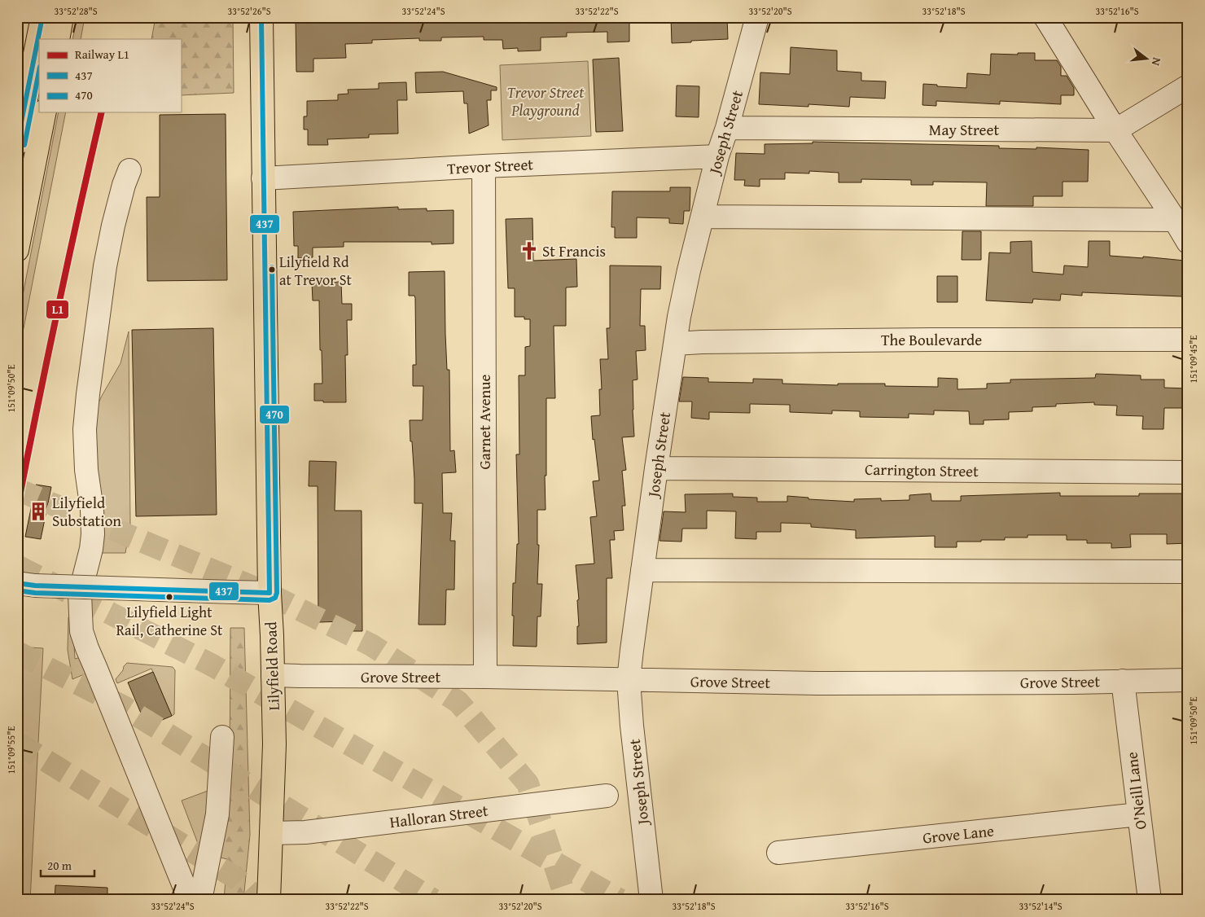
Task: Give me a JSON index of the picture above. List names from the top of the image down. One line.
{"streets":{"main road":["Lilyfield Road"],"street":["May Street","Joseph Street","Trevor Street","The Boulevarde","Garnet Avenue","Carrington Street","Grove Street","O'Neill Lane","Halloran Street","Grove Lane"]},"crossings":[["May Street","Joseph Street"],["Joseph Street","Trevor Street"],["Joseph Street","The Boulevarde"],["Joseph Street","Carrington Street"],["Joseph Street","Grove Street"],["Trevor Street","Garnet Avenue"],["Trevor Street","Lilyfield Road"],["Garnet Avenue","Grove Street"],["Lilyfield Road","Grove Street"],["Lilyfield Road","Halloran Street"],["Grove Street","O'Neill Lane"],["O'Neill Lane","Grove Lane"]],"parks":["Trevor Street Playground"],"places":{"church":["St Francis"],"other":["Lilyfield Rd at Trevor St","Lilyfield Light Rail, Catherine St"],"building":["Lilyfield Substation"]},"lines":["transit line 437","transit line 470","rail line L1"],"legend":["Railway L1","437","470"],"scale_bar":"20 m","north":"right","coordinates":["33°52'28\"S","33°52'26\"S","33°52'24\"S","33°52'22\"S","33°52'20\"S","33°52'18\"S","33°52'16\"S","151°09'45\"E","151°09'50\"E","151°09'55\"E","33°52'14\"S"]}
